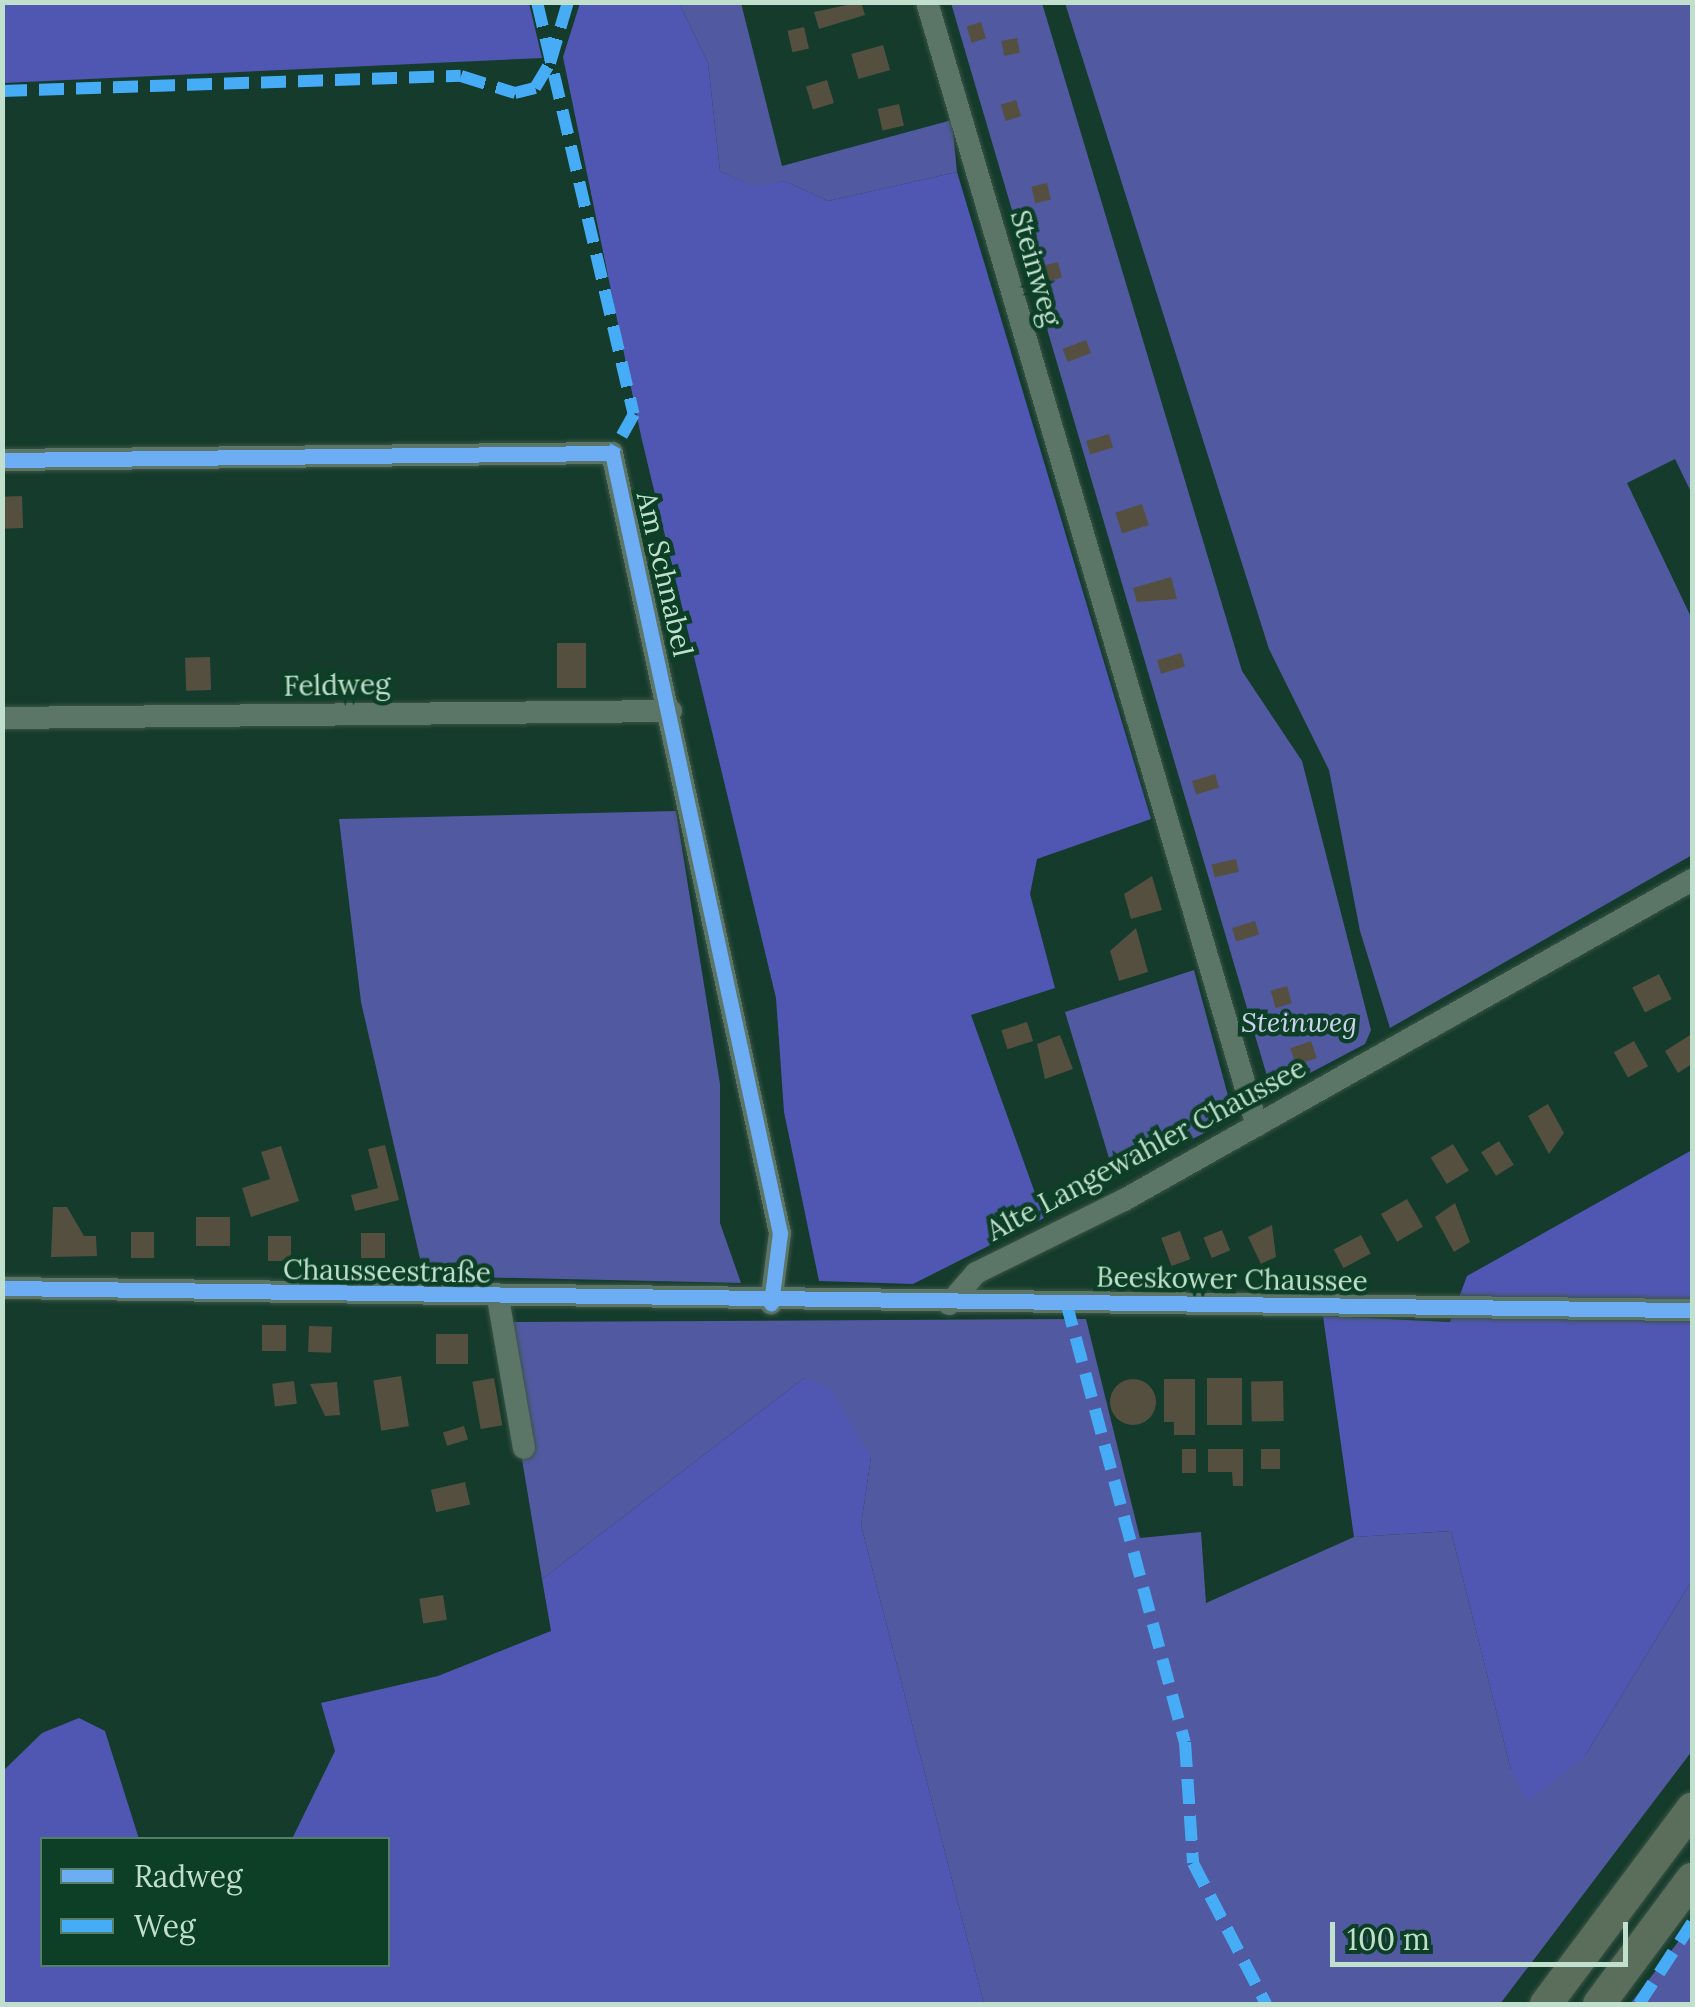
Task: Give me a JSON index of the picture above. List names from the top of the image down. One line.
{"streets":{"street":["Steinweg","Am Schnabel","Feldweg","Alte Langewahler Chaussee","Chausseestraße","Beeskower Chaussee"]},"crossings":[["Steinweg","Alte Langewahler Chaussee"],["Am Schnabel","Feldweg"],["Am Schnabel","Chausseestraße"],["Am Schnabel","Beeskower Chaussee"],["Alte Langewahler Chaussee","Beeskower Chaussee"],["Chausseestraße","Beeskower Chaussee"]],"parks":["Steinweg"],"legend":["Radweg","Weg"],"scale_bar":"100 m"}
